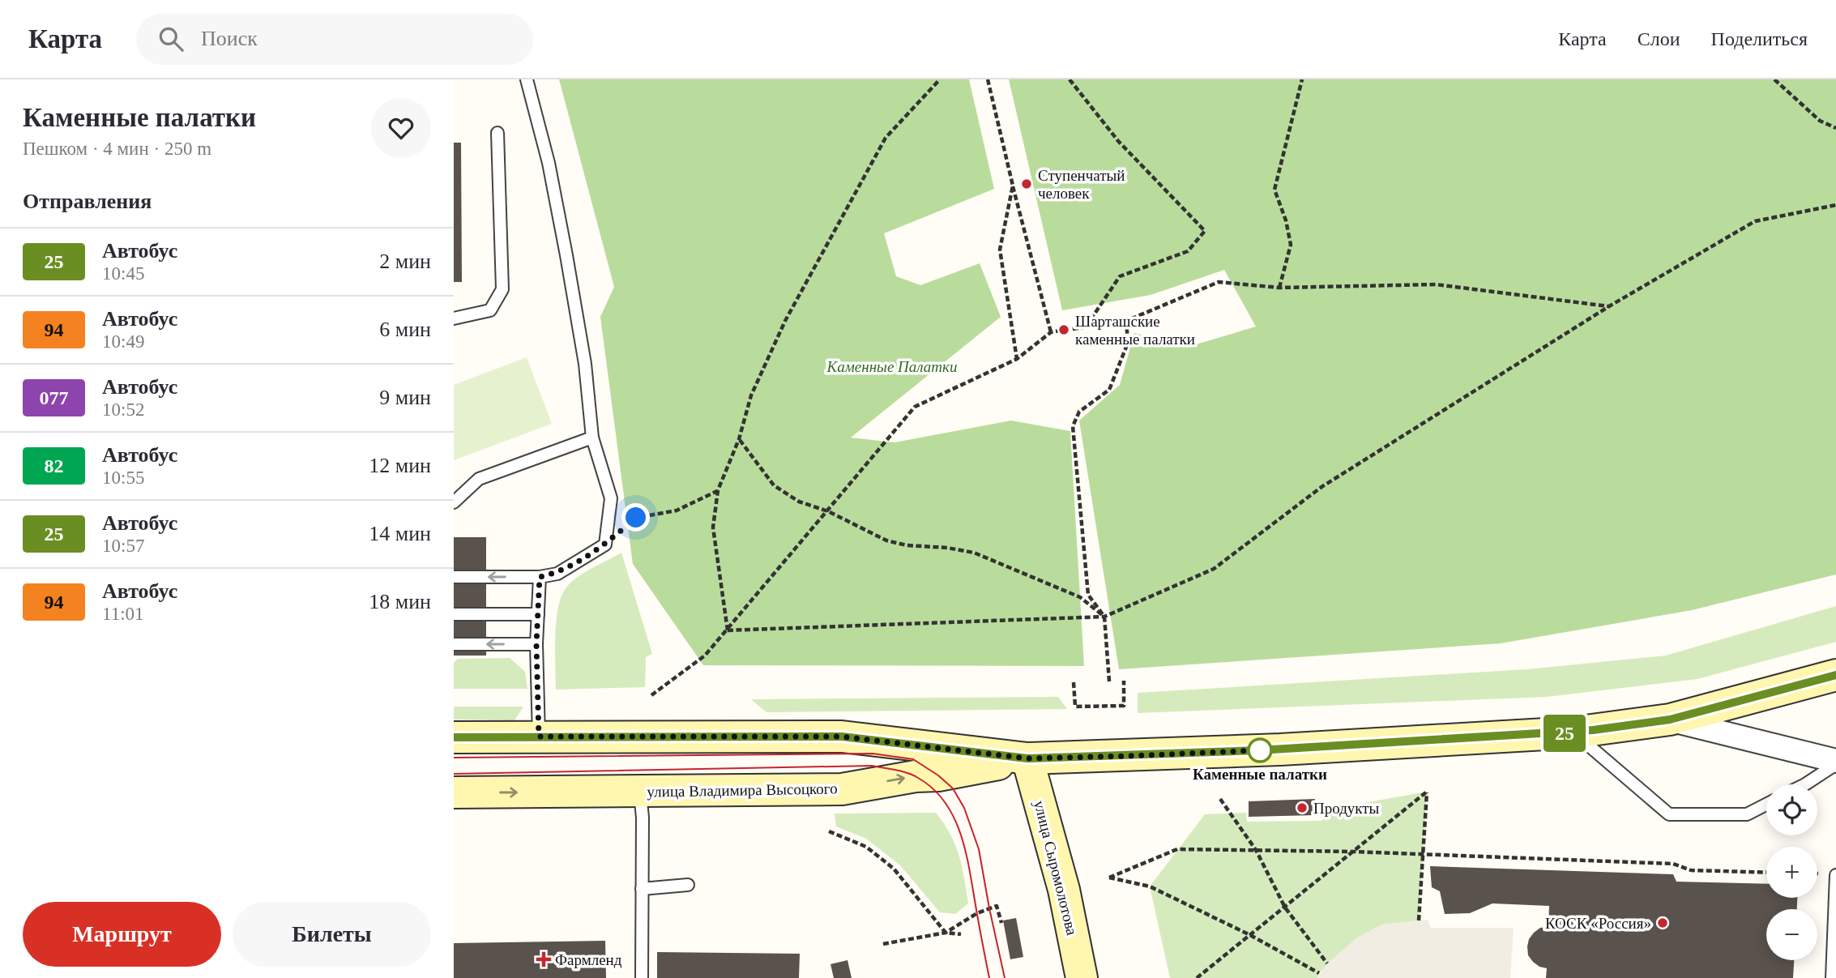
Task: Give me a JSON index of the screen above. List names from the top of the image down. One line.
{"streets":{"main road":["улица Владимира Высоцкого","улица Сыромолотова"]},"crossings":[["улица Владимира Высоцкого","улица Сыромолотова"]],"parks":["Каменные Палатки"],"places":{"other":["Ступенчатый человек","Шарташские каменные палатки","Каменные палатки","Продукты","КОСК «Россия»"],"health":["Фармленд"]},"lines":["bus line 25"],"page":{"header":"Карта","search":"Поиск","nav":["Карта","Слои","Поделиться"],"heading":[["Каменные палатки","Пешком · 4 мин · 250 m"],"Отправления"],"on_map":"25","list":[{"mark":"25","name":"Автобус","note":"10:45","value":"2 мин"},{"mark":"94","name":"Автобус","note":"10:49","value":"6 мин"},{"mark":"077","name":"Автобус","note":"10:52","value":"9 мин"},{"mark":"82","name":"Автобус","note":"10:55","value":"12 мин"},{"mark":"25","name":"Автобус","note":"10:57","value":"14 мин"},{"mark":"94","name":"Автобус","note":"11:01","value":"18 мин"}],"map_buttons":["+","−"],"buttons":["Маршрут","Билеты"]}}
